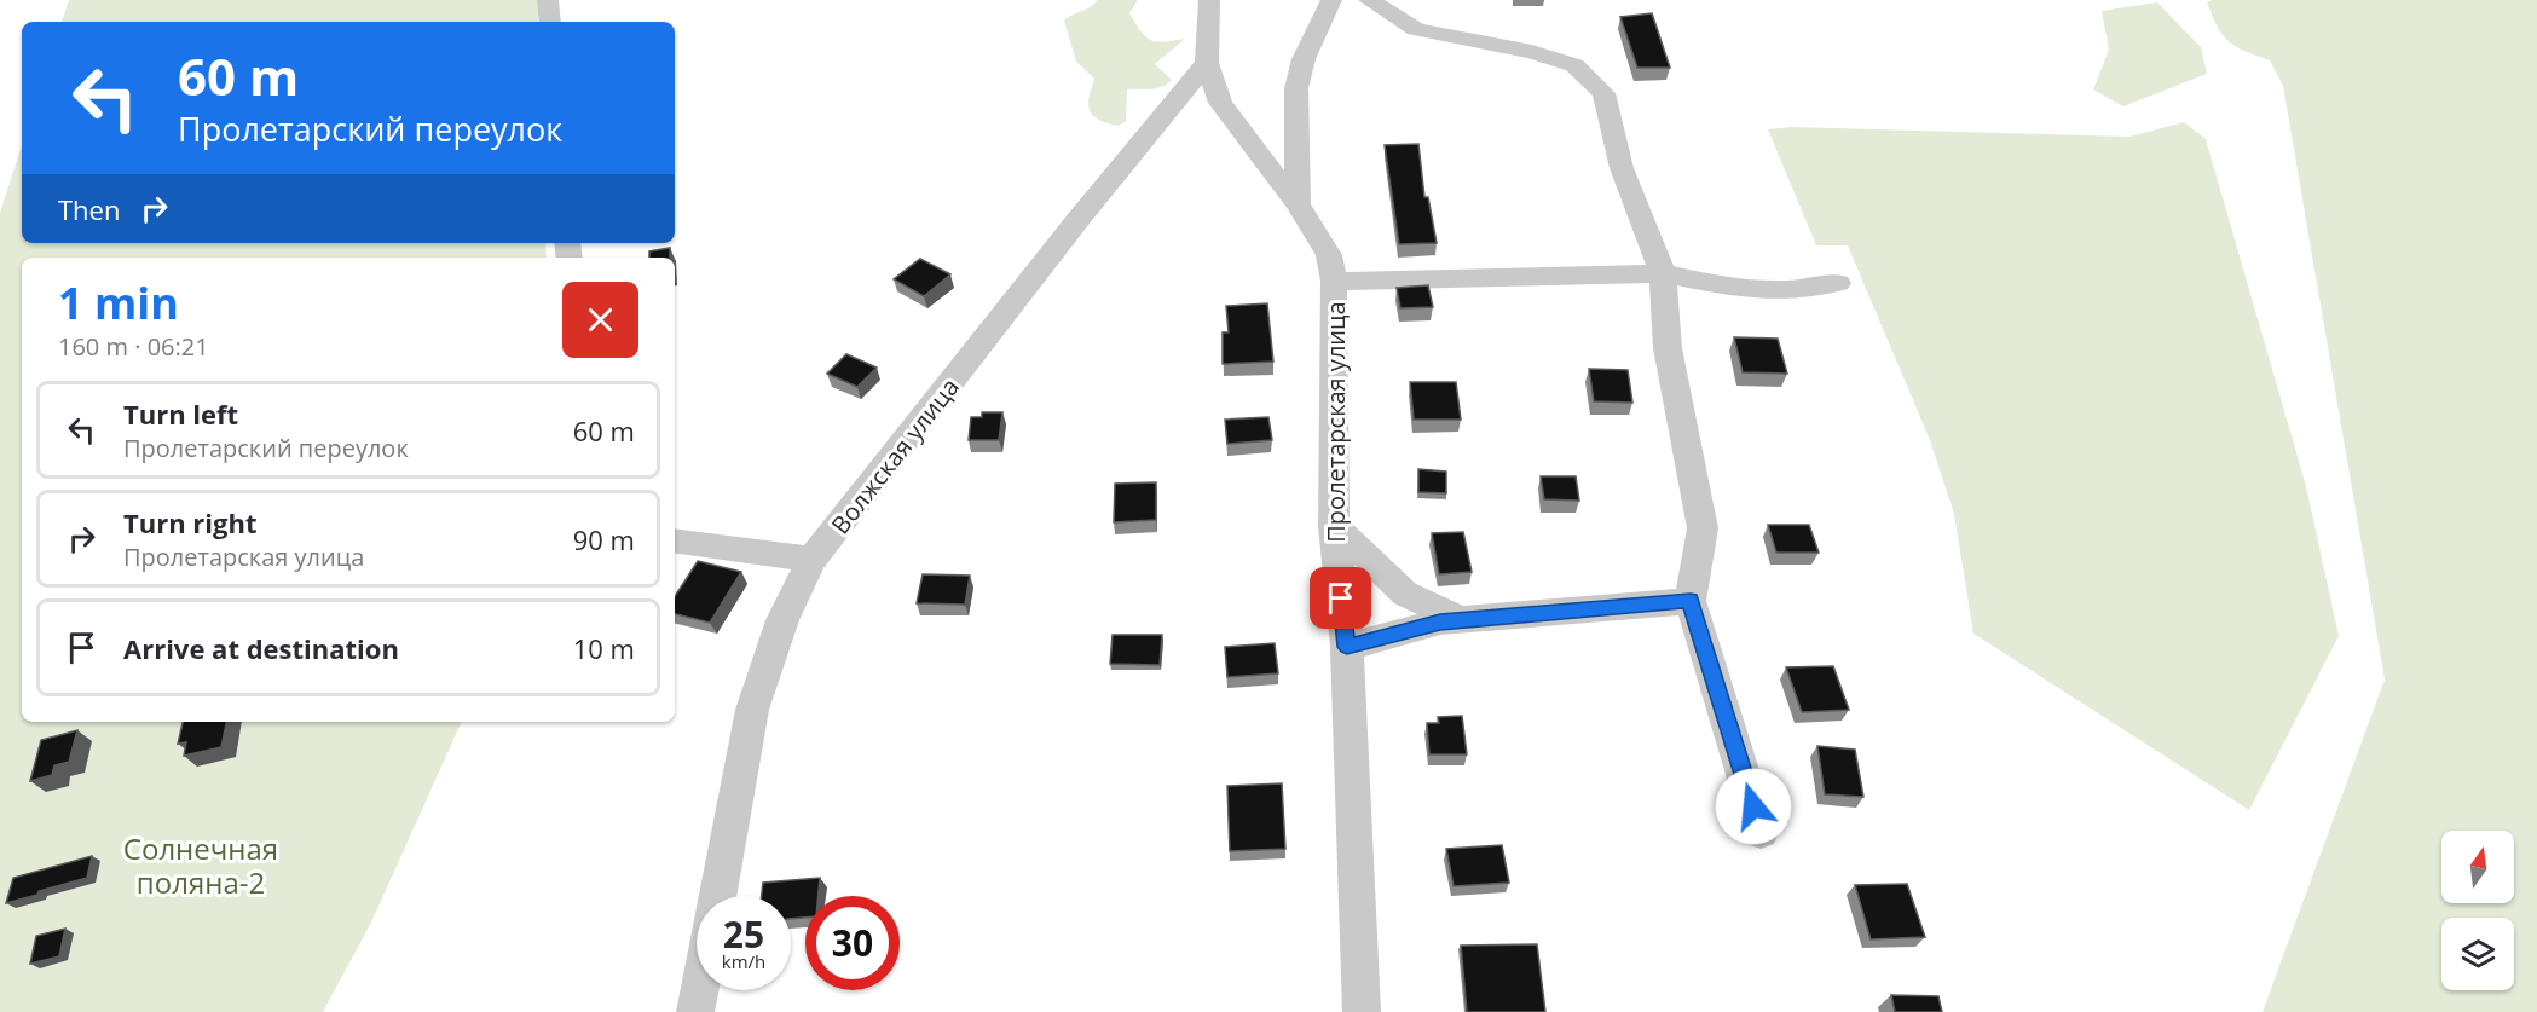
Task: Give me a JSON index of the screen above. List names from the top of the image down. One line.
{"streets":{"street":["Пролетарская улица","Волжская улица"]},"crossings":[["Пролетарская улица","Волжская улица"]],"parks":["Солнечная поляна-2"],"north":"top","page":{"turn":["60 m","Пролетарский переулок"],"then":"Then","heading":["1 min","160 m · 06:21"],"list":[{"name":"Turn left","note":"Пролетарский переулок","value":"60 m"},{"name":"Turn right","note":"Пролетарская улица","value":"90 m"},{"name":"Arrive at destination","value":"10 m"}],"speed":"25 km/h","limit":"30"}}
